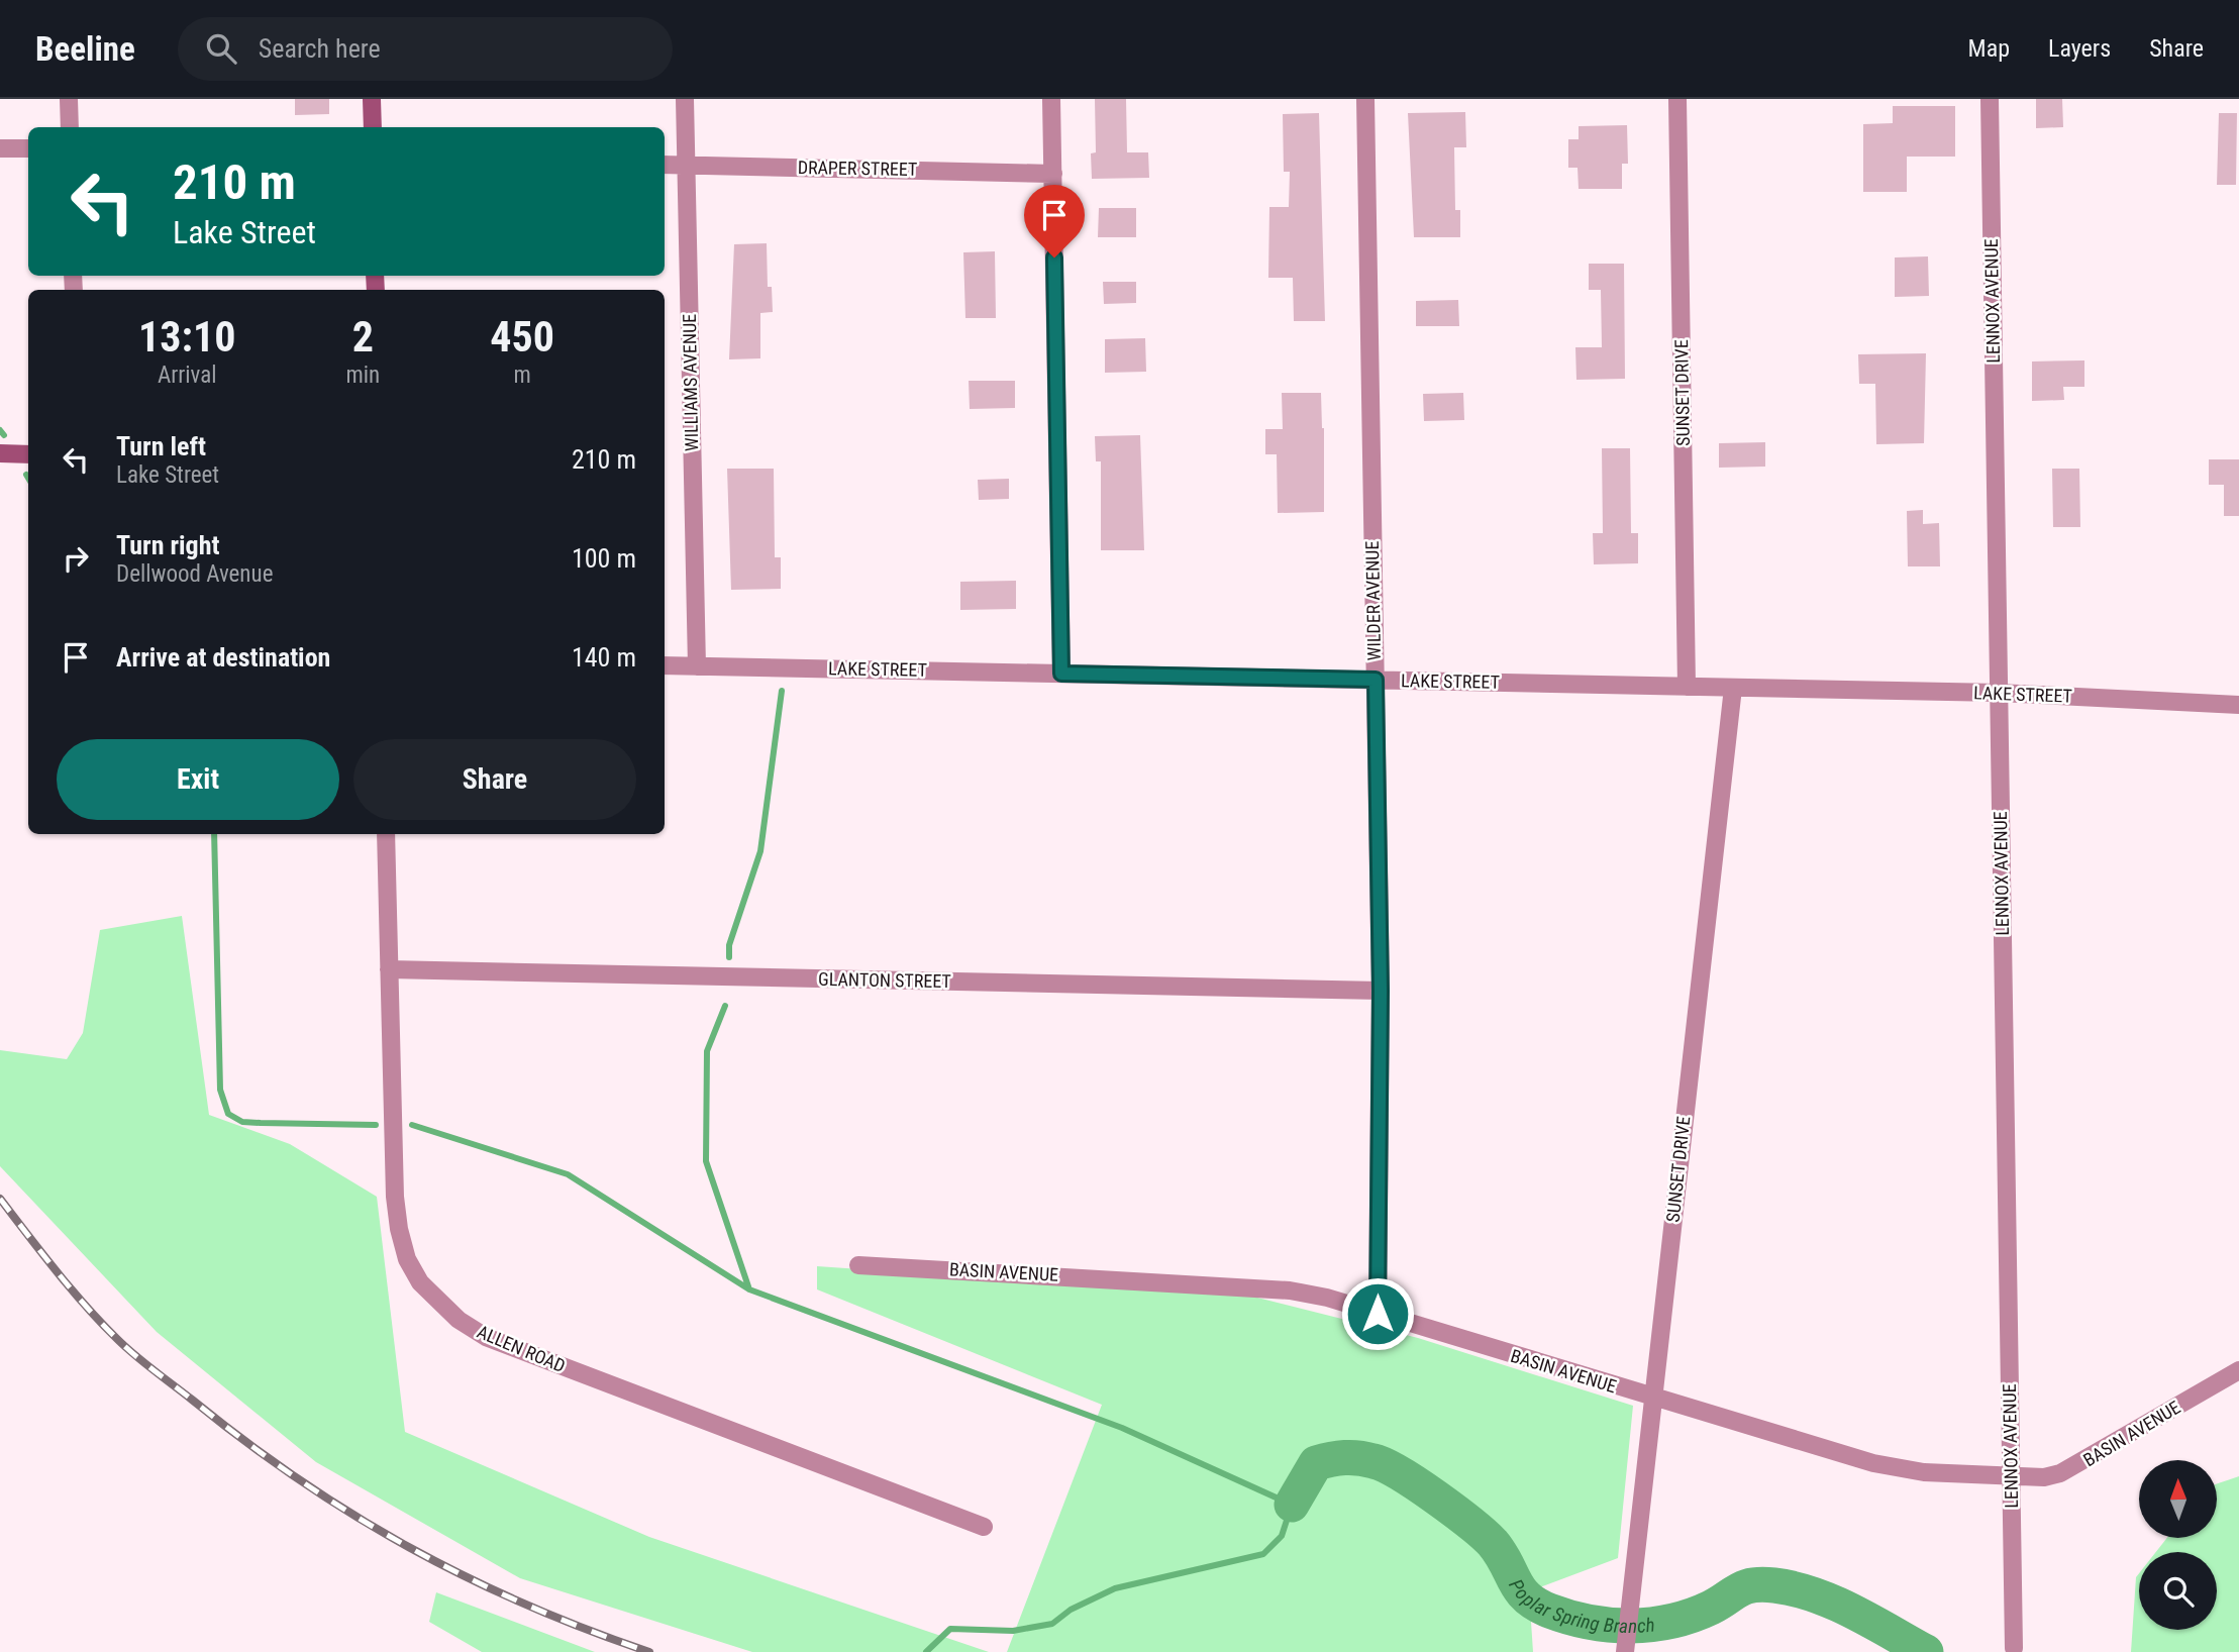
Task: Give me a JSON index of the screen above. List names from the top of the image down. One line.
{"streets":{"street":["DRAPER STREET","LENNOX AVENUE","WILLIAMS AVENUE","SUNSET DRIVE","WILDER AVENUE","LAKE STREET","GLANTON STREET","BASIN AVENUE","ALLEN ROAD"]},"crossings":[["DRAPER STREET","WILLIAMS AVENUE"],["LENNOX AVENUE","LAKE STREET"],["LENNOX AVENUE","BASIN AVENUE"],["WILLIAMS AVENUE","LAKE STREET"],["SUNSET DRIVE","LAKE STREET"],["SUNSET DRIVE","BASIN AVENUE"],["WILDER AVENUE","LAKE STREET"],["WILDER AVENUE","GLANTON STREET"],["WILDER AVENUE","BASIN AVENUE"],["GLANTON STREET","ALLEN ROAD"]],"water":["Poplar Spring Branch"],"north":"top","page":{"header":"Beeline","search":"Search here","nav":["Map","Layers","Share"],"turn":["210 m","Lake Street"],"eta":["13:10","Arrival","2","min","450","m"],"list":[{"name":"Turn left","note":"Lake Street","value":"210 m"},{"name":"Turn right","note":"Dellwood Avenue","value":"100 m"},{"name":"Arrive at destination","value":"140 m"}],"buttons":["Exit","Share"]}}
